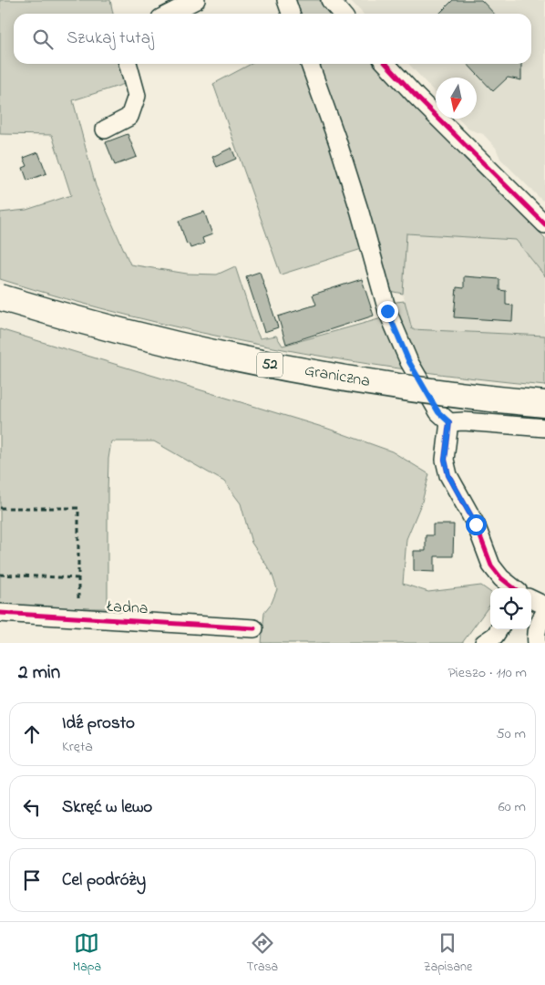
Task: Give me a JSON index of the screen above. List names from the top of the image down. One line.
{"streets":{"highway":["52","Graniczna"],"street":["Ładna"]},"north":"bottom","page":{"search":"Szukaj tutaj","heading":["2 min","Pieszo · 110 m"],"list":[["Idź prosto","Kręta","50 m"],["Skręć w lewo","60 m"],"Cel podróży"],"nav":["Mapa","Trasa","Zapisane"]}}
